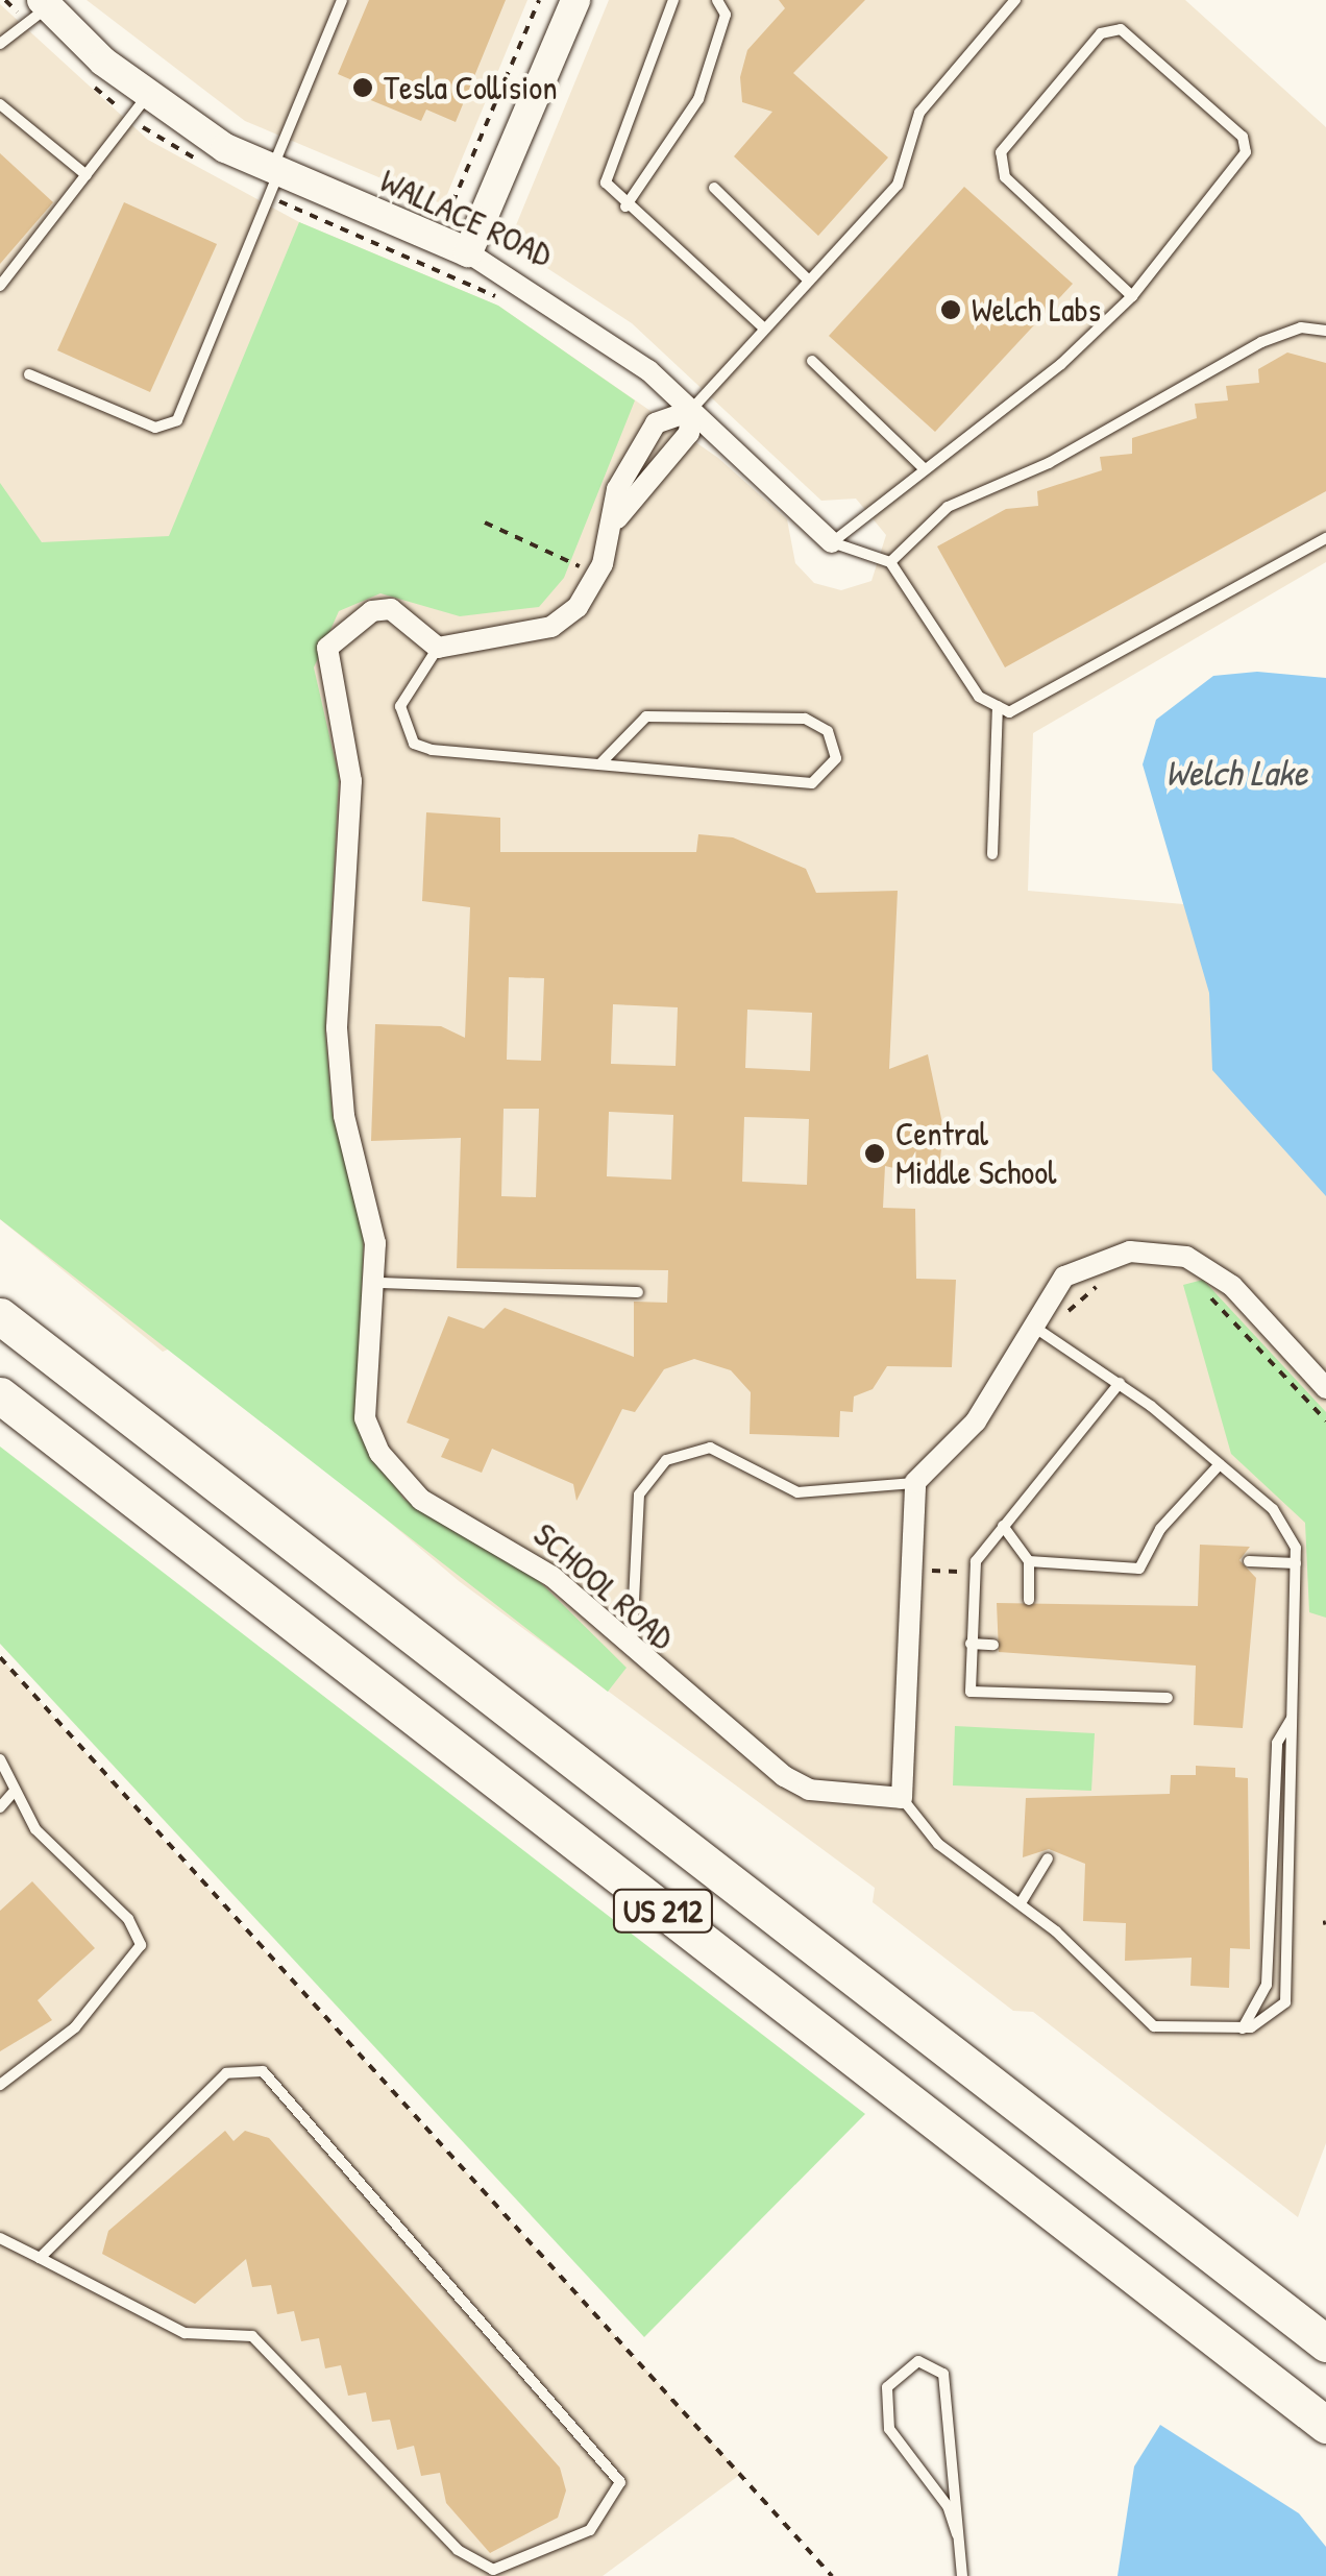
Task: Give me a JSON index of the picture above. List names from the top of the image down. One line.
{"streets":{"highway":["US 212"],"street":["WALLACE ROAD","SCHOOL ROAD"]},"water":["Welch Lake"],"places":["Tesla Collision","Welch Labs","Central Middle School"]}
